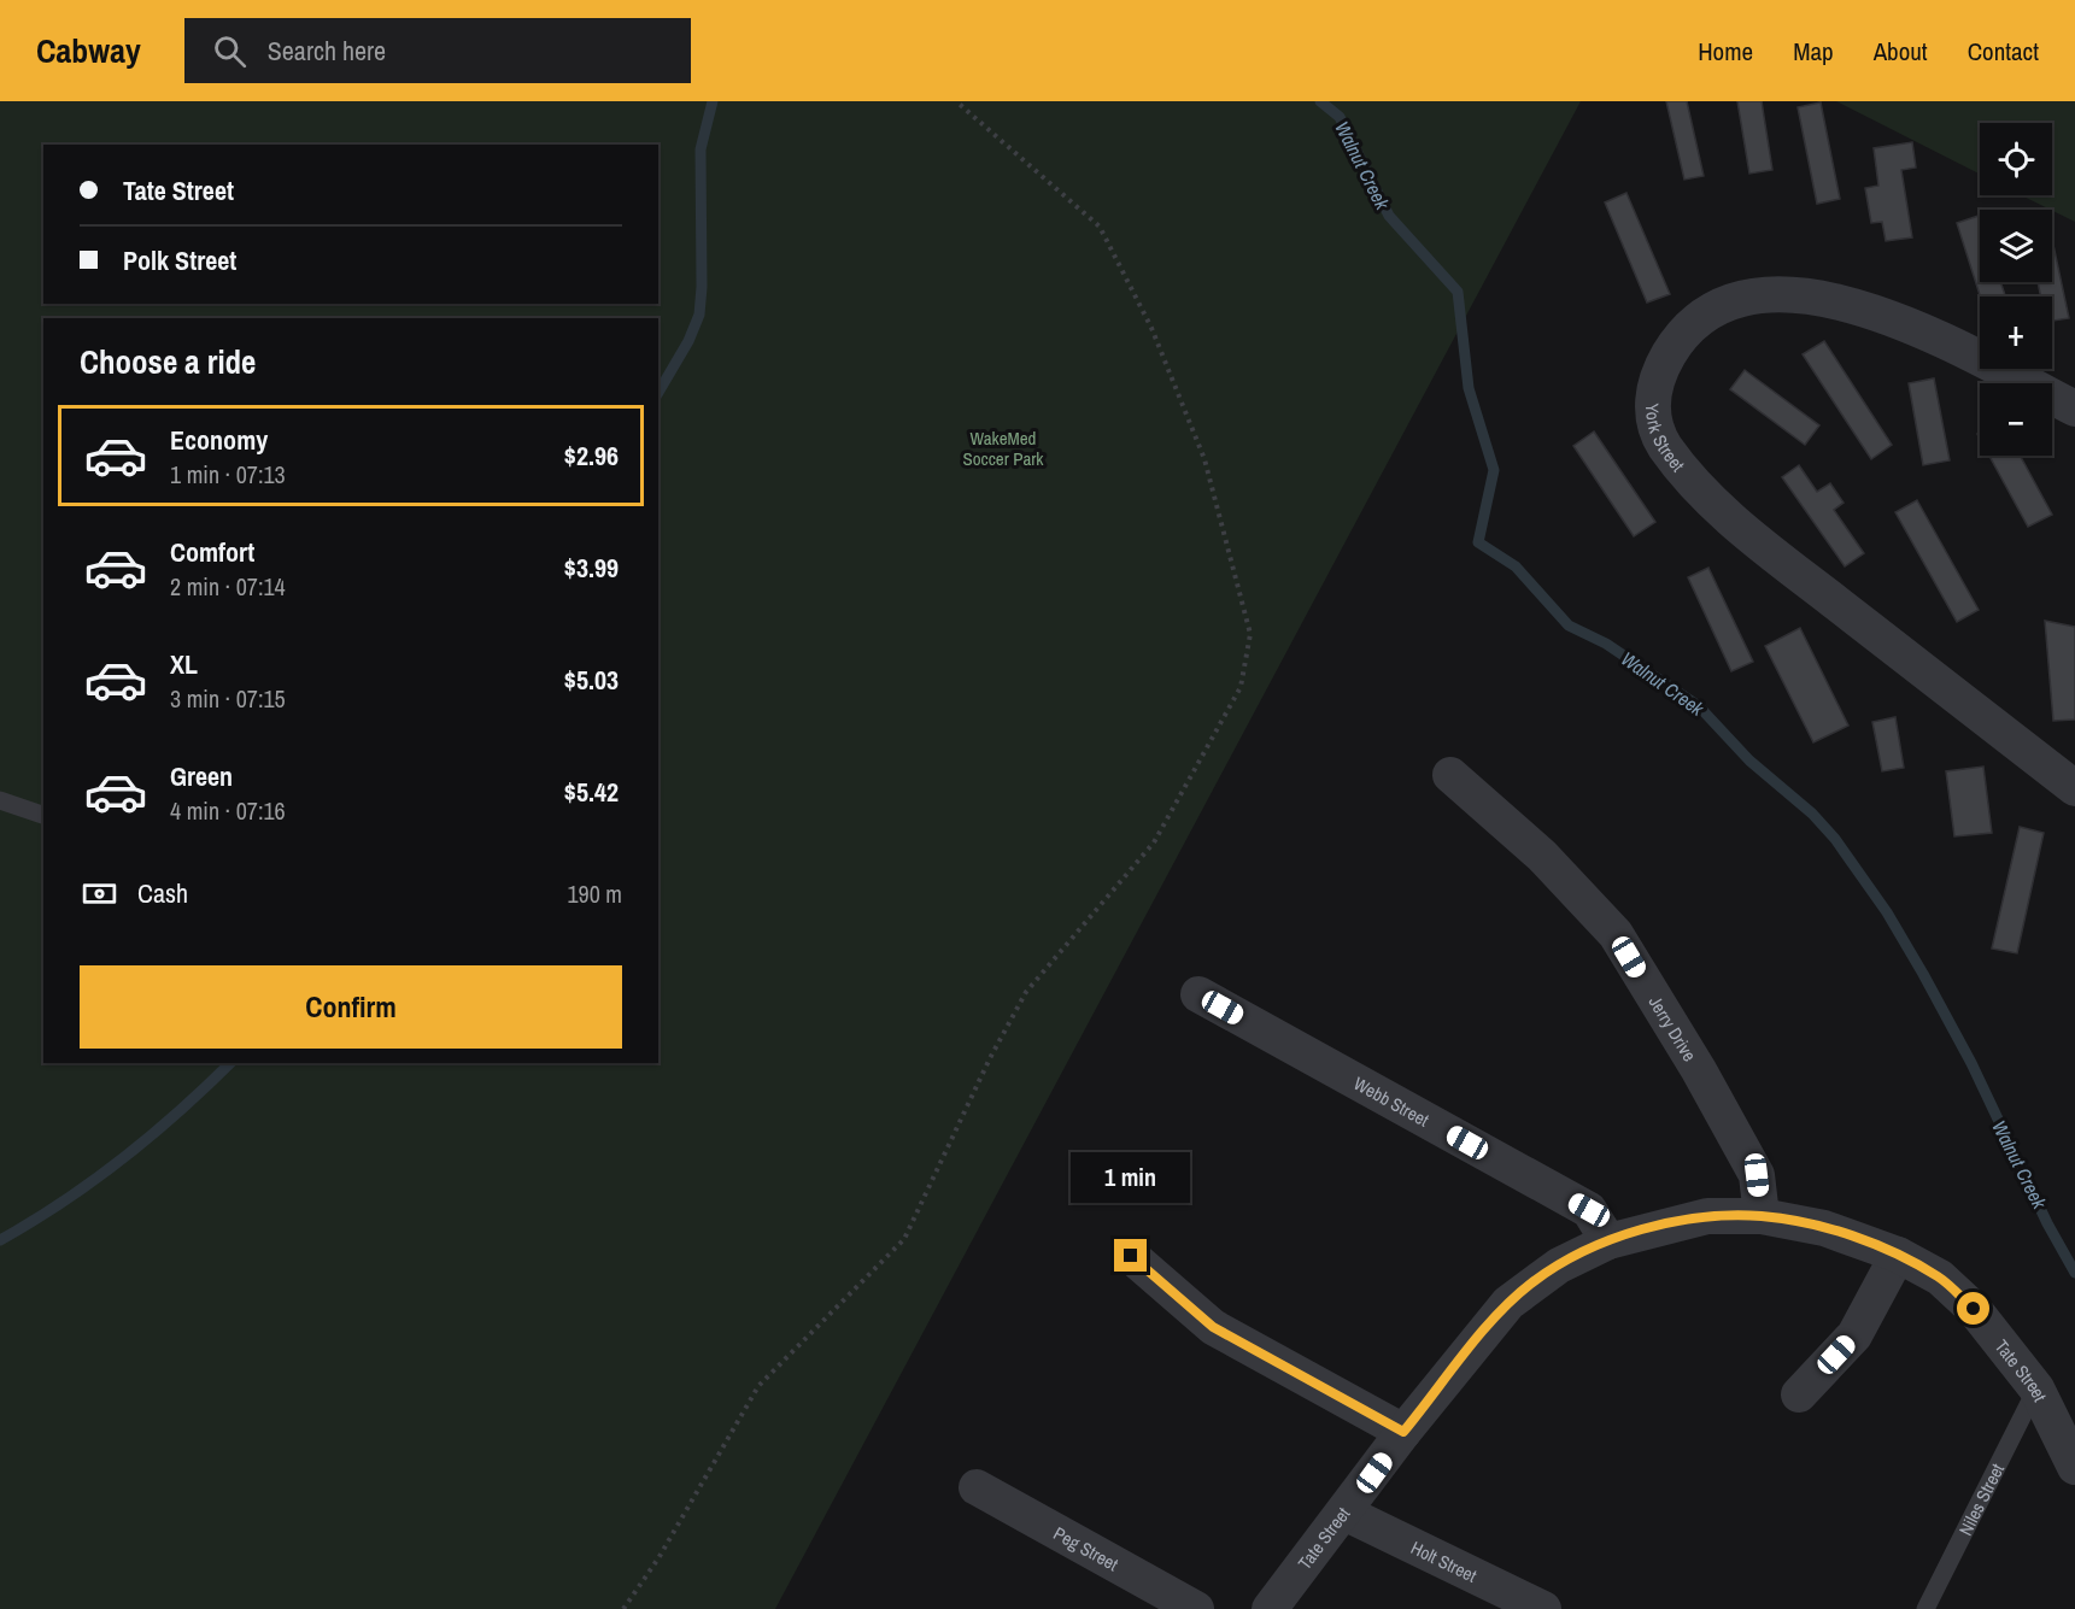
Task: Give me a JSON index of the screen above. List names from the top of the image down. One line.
{"streets":{"street":["York Street","Jerry Drive","Webb Street","Tate Street","Peg Street","Holt Street"],"lane":["Niles Street"]},"crossings":[["Jerry Drive","Tate Street"],["Webb Street","Tate Street"],["Tate Street","Niles Street"],["Tate Street","Holt Street"]],"water":["Walnut Creek"],"parks":["WakeMed Soccer Park"],"page":{"header":"Cabway","search":"Search here","nav":["Home","Map","About","Contact"],"map_buttons":["+","−"],"banner":["Tate Street","Polk Street"],"heading":"Choose a ride","list":[{"name":"Economy","note":"1 min · 07:13","value":"$2.96"},{"name":"Comfort","note":"2 min · 07:14","value":"$3.99"},{"name":"XL","note":"3 min · 07:15","value":"$5.03"},{"name":"Green","note":"4 min · 07:16","value":"$5.42"}],"pay":["Cash","190 m"],"buttons":"Confirm","bubble":"1 min"}}
